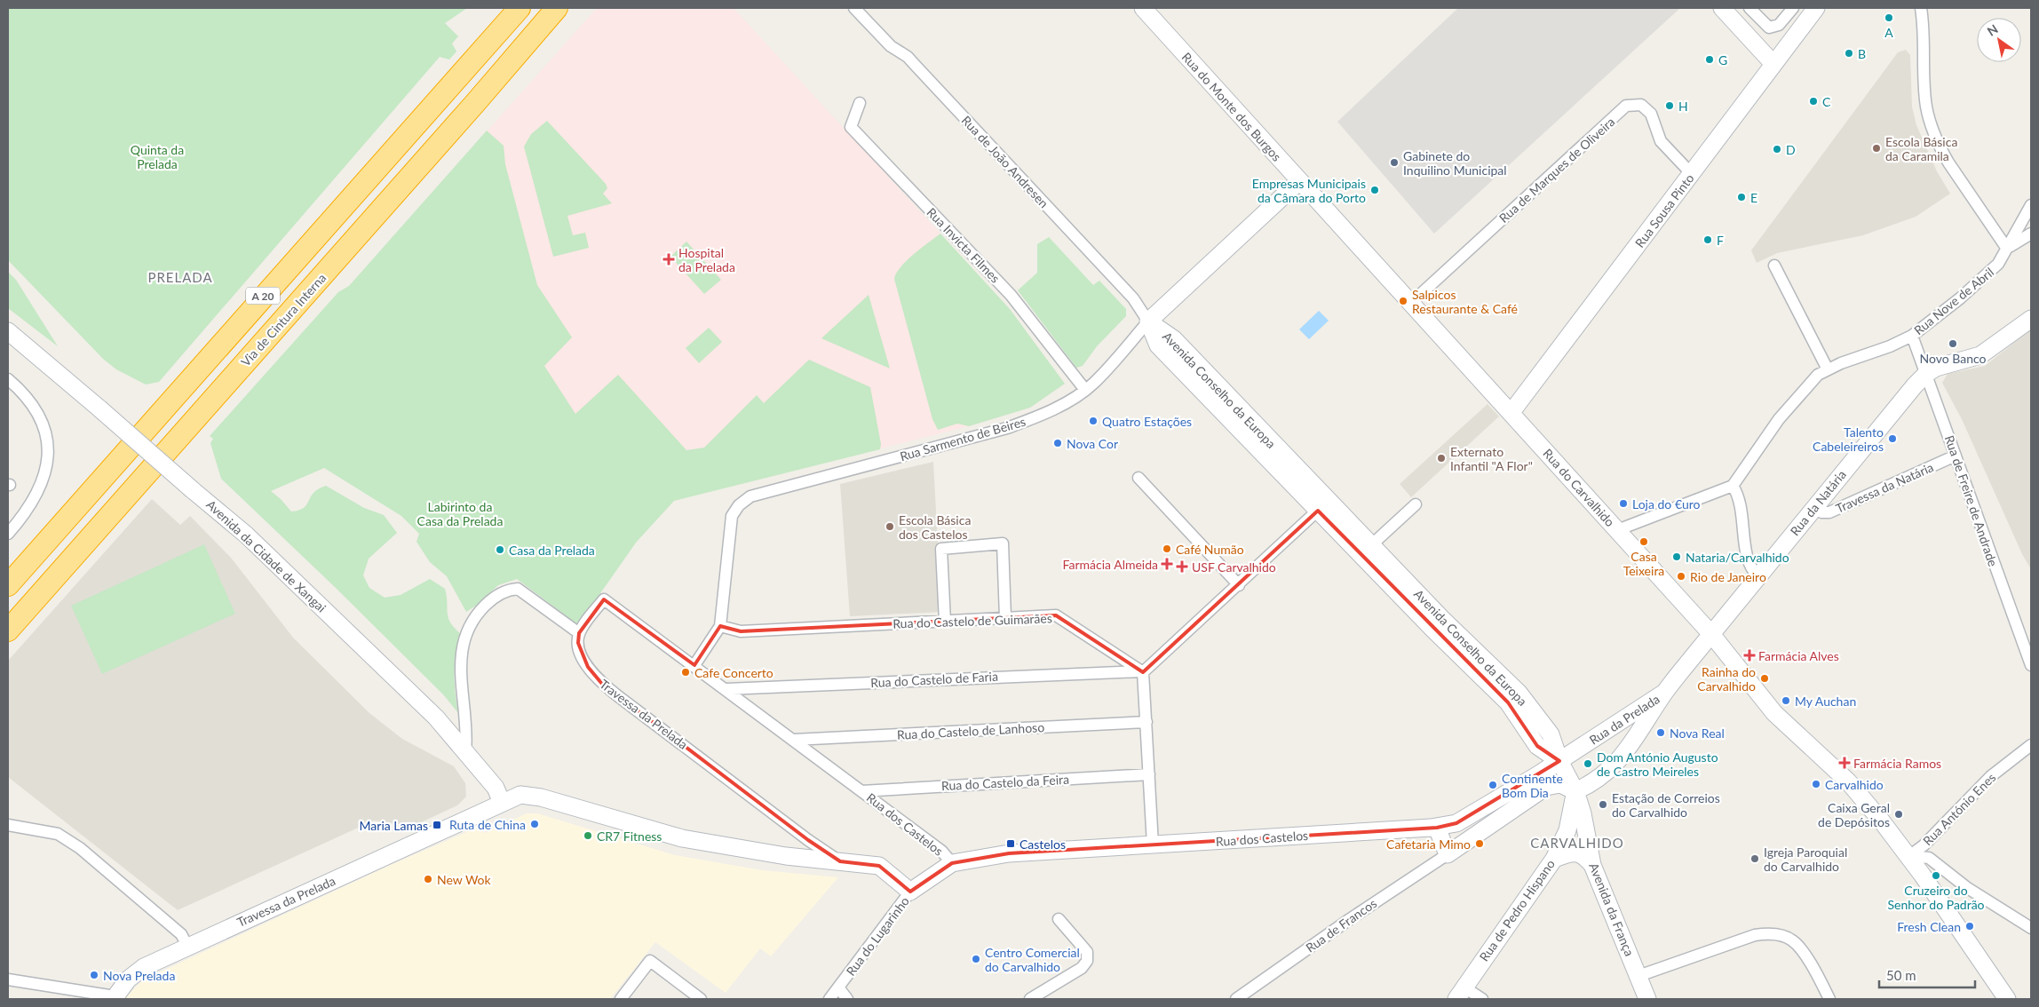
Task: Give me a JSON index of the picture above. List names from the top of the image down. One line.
{"streets":{"highway":["A 20","Via de Cintura Interna"],"main road":["Rua do Monte dos Burgos","Rua Sousa Pinto","Avenida Conselho da Europa","Rua Sarmento de Beires","Rua do Carvalhido","Rua da Natária","Avenida da Cidade de Xangai","Travessa da Prelada","Rua da Prelada","Rua dos Castelos","Avenida da França","Rua de Pedro Hispano","Rua do Lugarinho"],"street":["Rua de João Andresen","Rua de Marques de Oliveira","Rua Invicta Filmes","Rua Nove de Abril","Travessa da Natária","Rua de Freire de Andrade","Rua do Castelo de Guimarães","Rua do Castelo de Faria","Rua do Castelo de Lanhoso","Rua do Castelo da Feira","Rua António Enes","Rua de Francos"]},"crossings":[["Rua do Monte dos Burgos","Rua de Marques de Oliveira"],["Rua do Monte dos Burgos","Rua Sarmento de Beires"],["Rua do Monte dos Burgos","Rua do Carvalhido"],["Rua de João Andresen","Avenida Conselho da Europa"],["Rua de João Andresen","Rua Sarmento de Beires"],["Rua de Marques de Oliveira","Rua Sousa Pinto"],["Rua de Marques de Oliveira","Rua do Carvalhido"],["Rua Sousa Pinto","Rua do Carvalhido"],["Rua Invicta Filmes","Rua Sarmento de Beires"],["Rua Nove de Abril","Rua de Freire de Andrade"],["Avenida Conselho da Europa","Rua Sarmento de Beires"],["Avenida Conselho da Europa","Rua da Prelada"],["Rua Sarmento de Beires","Rua do Castelo de Guimarães"],["Rua Sarmento de Beires","Rua dos Castelos"],["Rua do Carvalhido","Rua da Natária"],["Rua do Carvalhido","Rua António Enes"],["Travessa da Natária","Rua de Freire de Andrade"],["Travessa da Natária","Rua da Natária"],["Rua de Freire de Andrade","Rua da Natária"],["Rua da Natária","Rua da Prelada"],["Avenida da Cidade de Xangai","Travessa da Prelada"],["Rua do Castelo de Guimarães","Rua do Castelo de Faria"],["Rua do Castelo de Faria","Rua dos Castelos"],["Travessa da Prelada","Rua dos Castelos"],["Travessa da Prelada","Rua do Lugarinho"],["Rua da Prelada","Rua dos Castelos"],["Rua da Prelada","Avenida da França"],["Rua da Prelada","Rua de Pedro Hispano"],["Rua do Castelo de Lanhoso","Rua dos Castelos"],["Rua do Castelo da Feira","Rua dos Castelos"],["Rua dos Castelos","Rua do Lugarinho"],["Avenida da França","Rua de Pedro Hispano"]],"districts":["PRELADA","CARVALHIDO"],"parks":["Quinta da Prelada","Labirinto da Casa da Prelada"],"places":{"other":["A","B","G","C","H","Escola Básica da Caramila","D","Gabinete do Inquilino Municipal","Empresas Municipais da Câmara do Porto","E","F","Salpicos Restaurante & Café","Novo Banco","Quatro Estações","Talento Cabeleireiros","Nova Cor","Externato Infantil \"A Flor\"","Loja do €uro","Escola Básica dos Castelos","Casa Teixeira","Café Numão","Casa da Prelada","Nataria/Carvalhido","Rio de Janeiro","Cafe Concerto","Rainha do Carvalhido","My Auchan","Nova Real","Dom António Augusto de Castro Meireles","Carvalhido","Continente Bom Dia","Estação de Correios do Carvalhido","Caixa Geral de Depósitos","Ruta de China","CR7 Fitness","Cafetaria Mimo","Igreja Paroquial do Carvalhido","Cruzeiro do Senhor do Padrão","New Wok","Fresh Clean","Centro Comercial do Carvalhido","Nova Prelada"],"health":["Hospital da Prelada","Farmácia Almeida","USF Carvalhido","Farmácia Alves","Farmácia Ramos"],"transit":["Maria Lamas","Castelos"]},"scale_bar":"50 m","north":"top left"}
